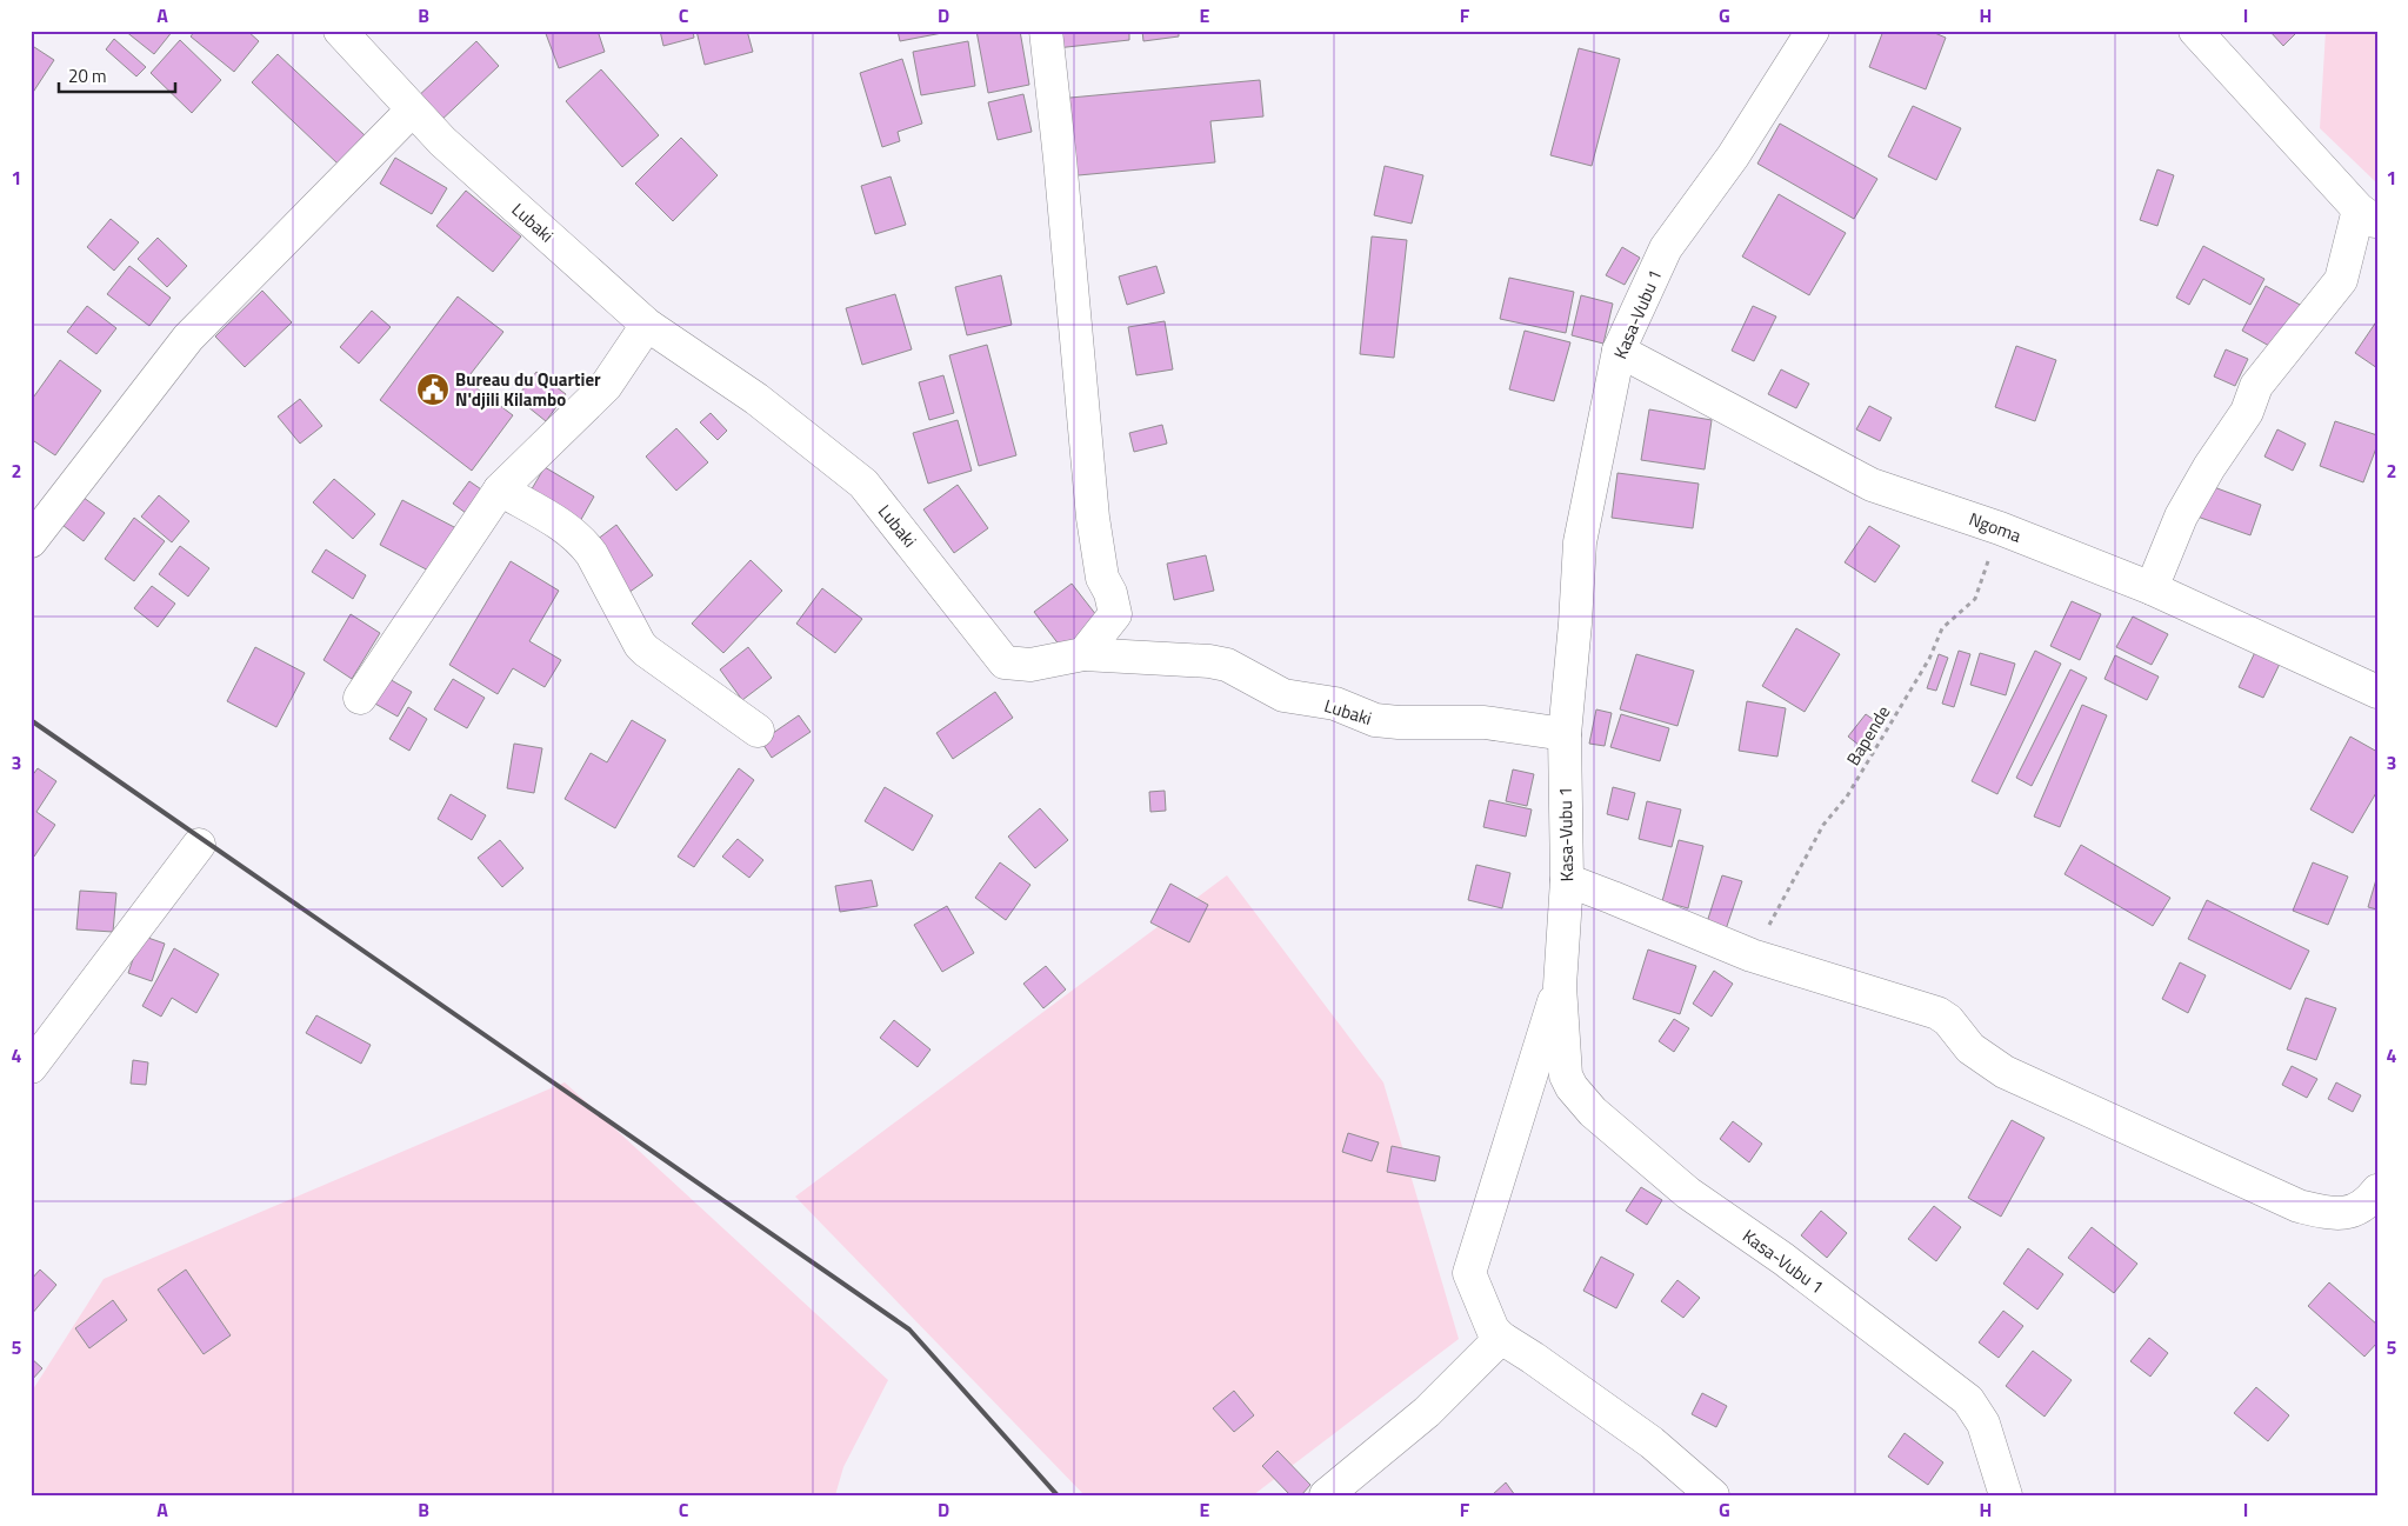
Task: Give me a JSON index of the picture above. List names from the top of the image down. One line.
{"streets":{"street":["Lubaki","Kasa-Vubu 1","Ngoma"],"path":["Bapende"]},"crossings":[["Lubaki","Kasa-Vubu 1"],["Kasa-Vubu 1","Ngoma"],["Ngoma","Bapende"]],"places":{"public building":["Bureau du Quartier N'djili Kilambo"]},"scale_bar":"20 m","grid":{"columns":["A","B","C","D","E","F","G","H","I"],"rows":["1","2","3","4","5"]}}
